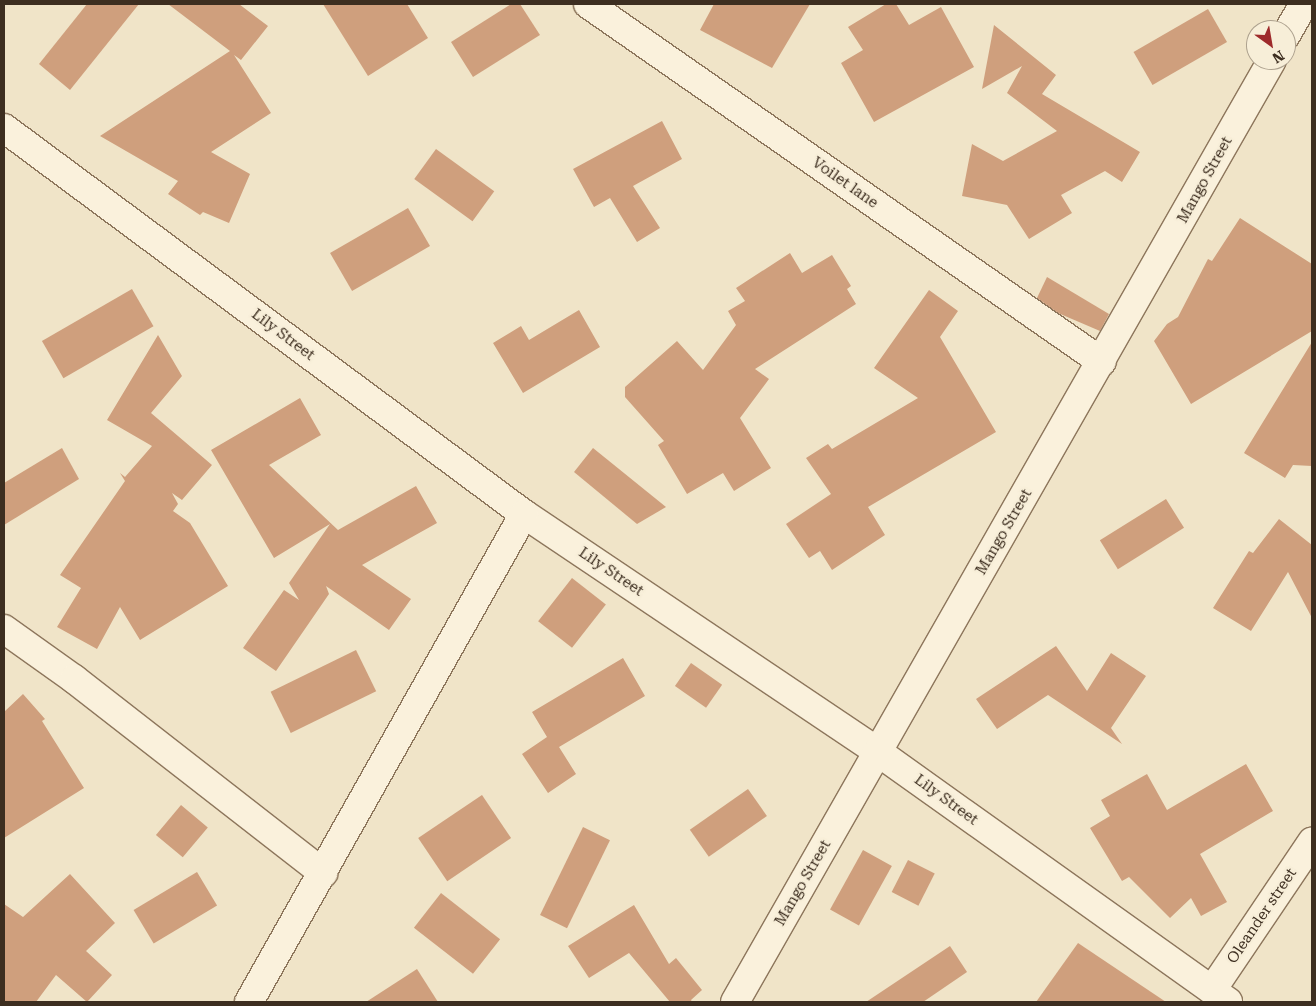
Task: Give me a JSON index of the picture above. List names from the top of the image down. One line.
{"streets":{"street":["Mango Street","Voilet lane","Lily Street","Oleander street"]},"crossings":[["Mango Street","Voilet lane"],["Mango Street","Lily Street"],["Lily Street","Oleander street"]],"north":"bottom right"}
